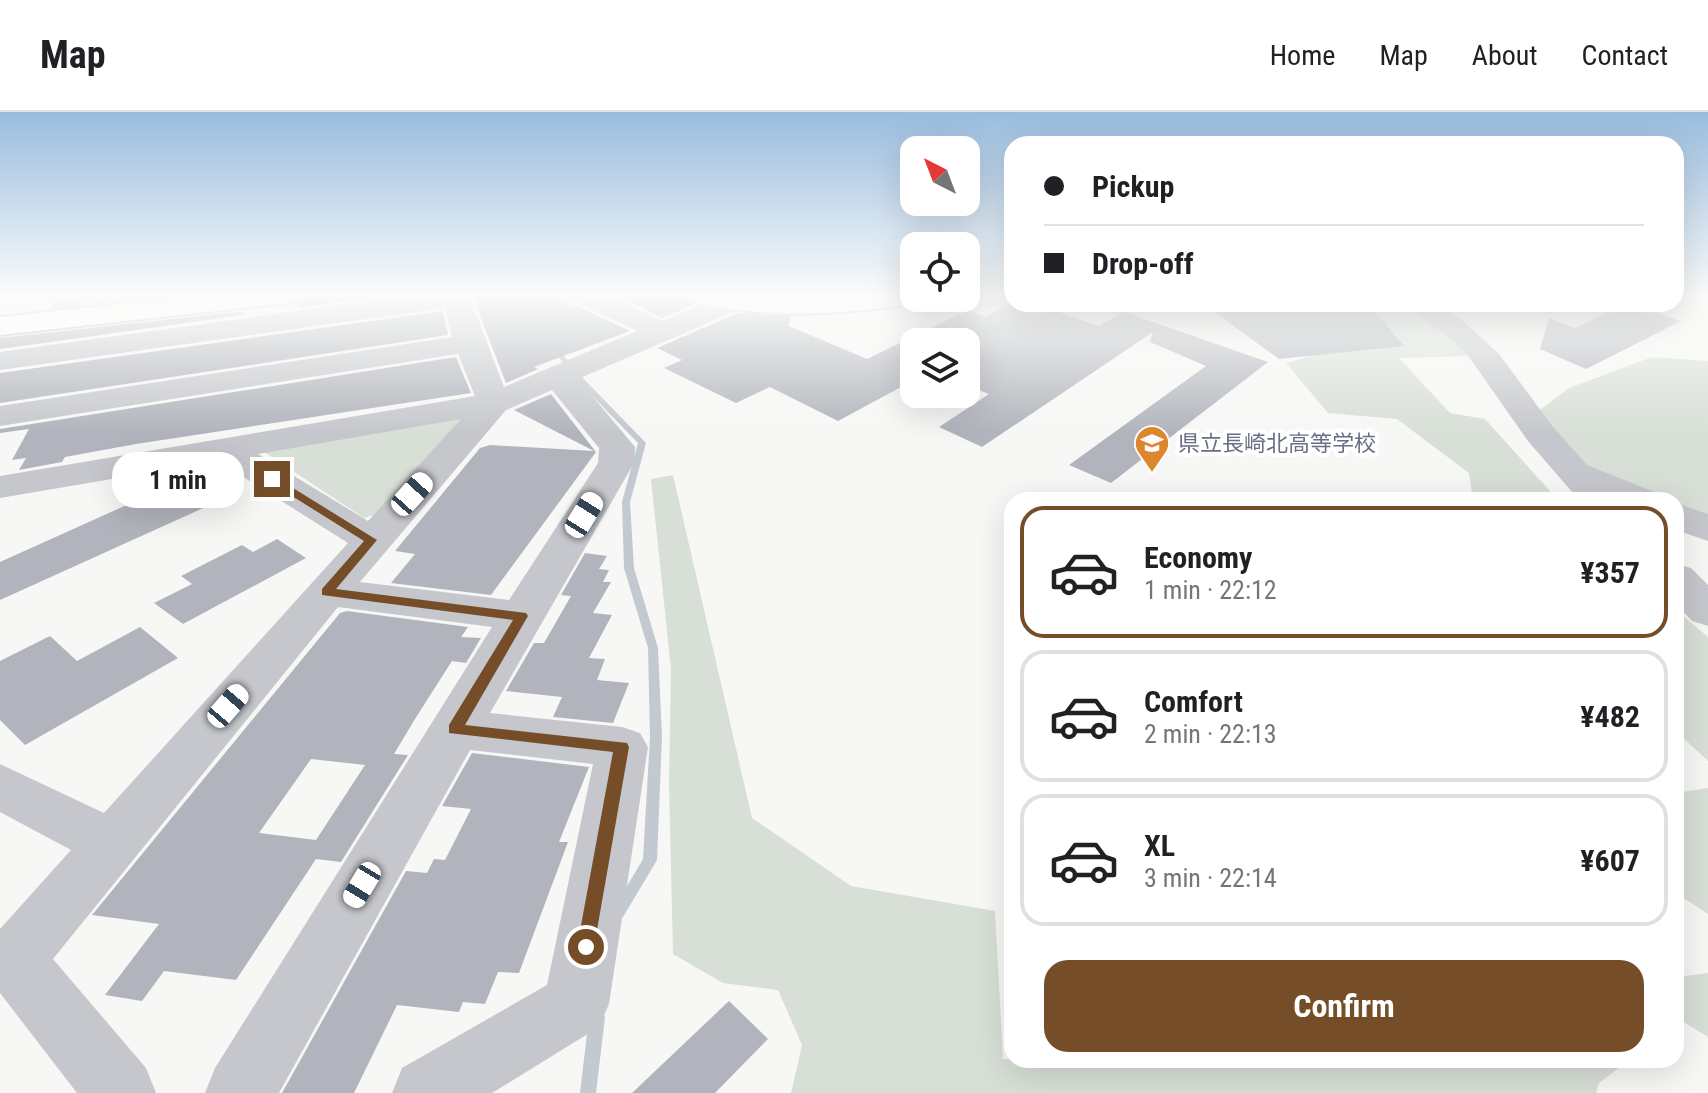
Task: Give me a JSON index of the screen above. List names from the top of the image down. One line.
{"places":{"school or university":["県立長崎北高等学校"]},"north":"top left","page":{"header":"Map","nav":["Home","Map","About","Contact"],"banner":["Pickup","Drop-off"],"bubble":"1 min","list":[{"name":"Economy","note":"1 min · 22:12","value":"¥357"},{"name":"Comfort","note":"2 min · 22:13","value":"¥482"},{"name":"XL","note":"3 min · 22:14","value":"¥607"}],"buttons":"Confirm"}}
